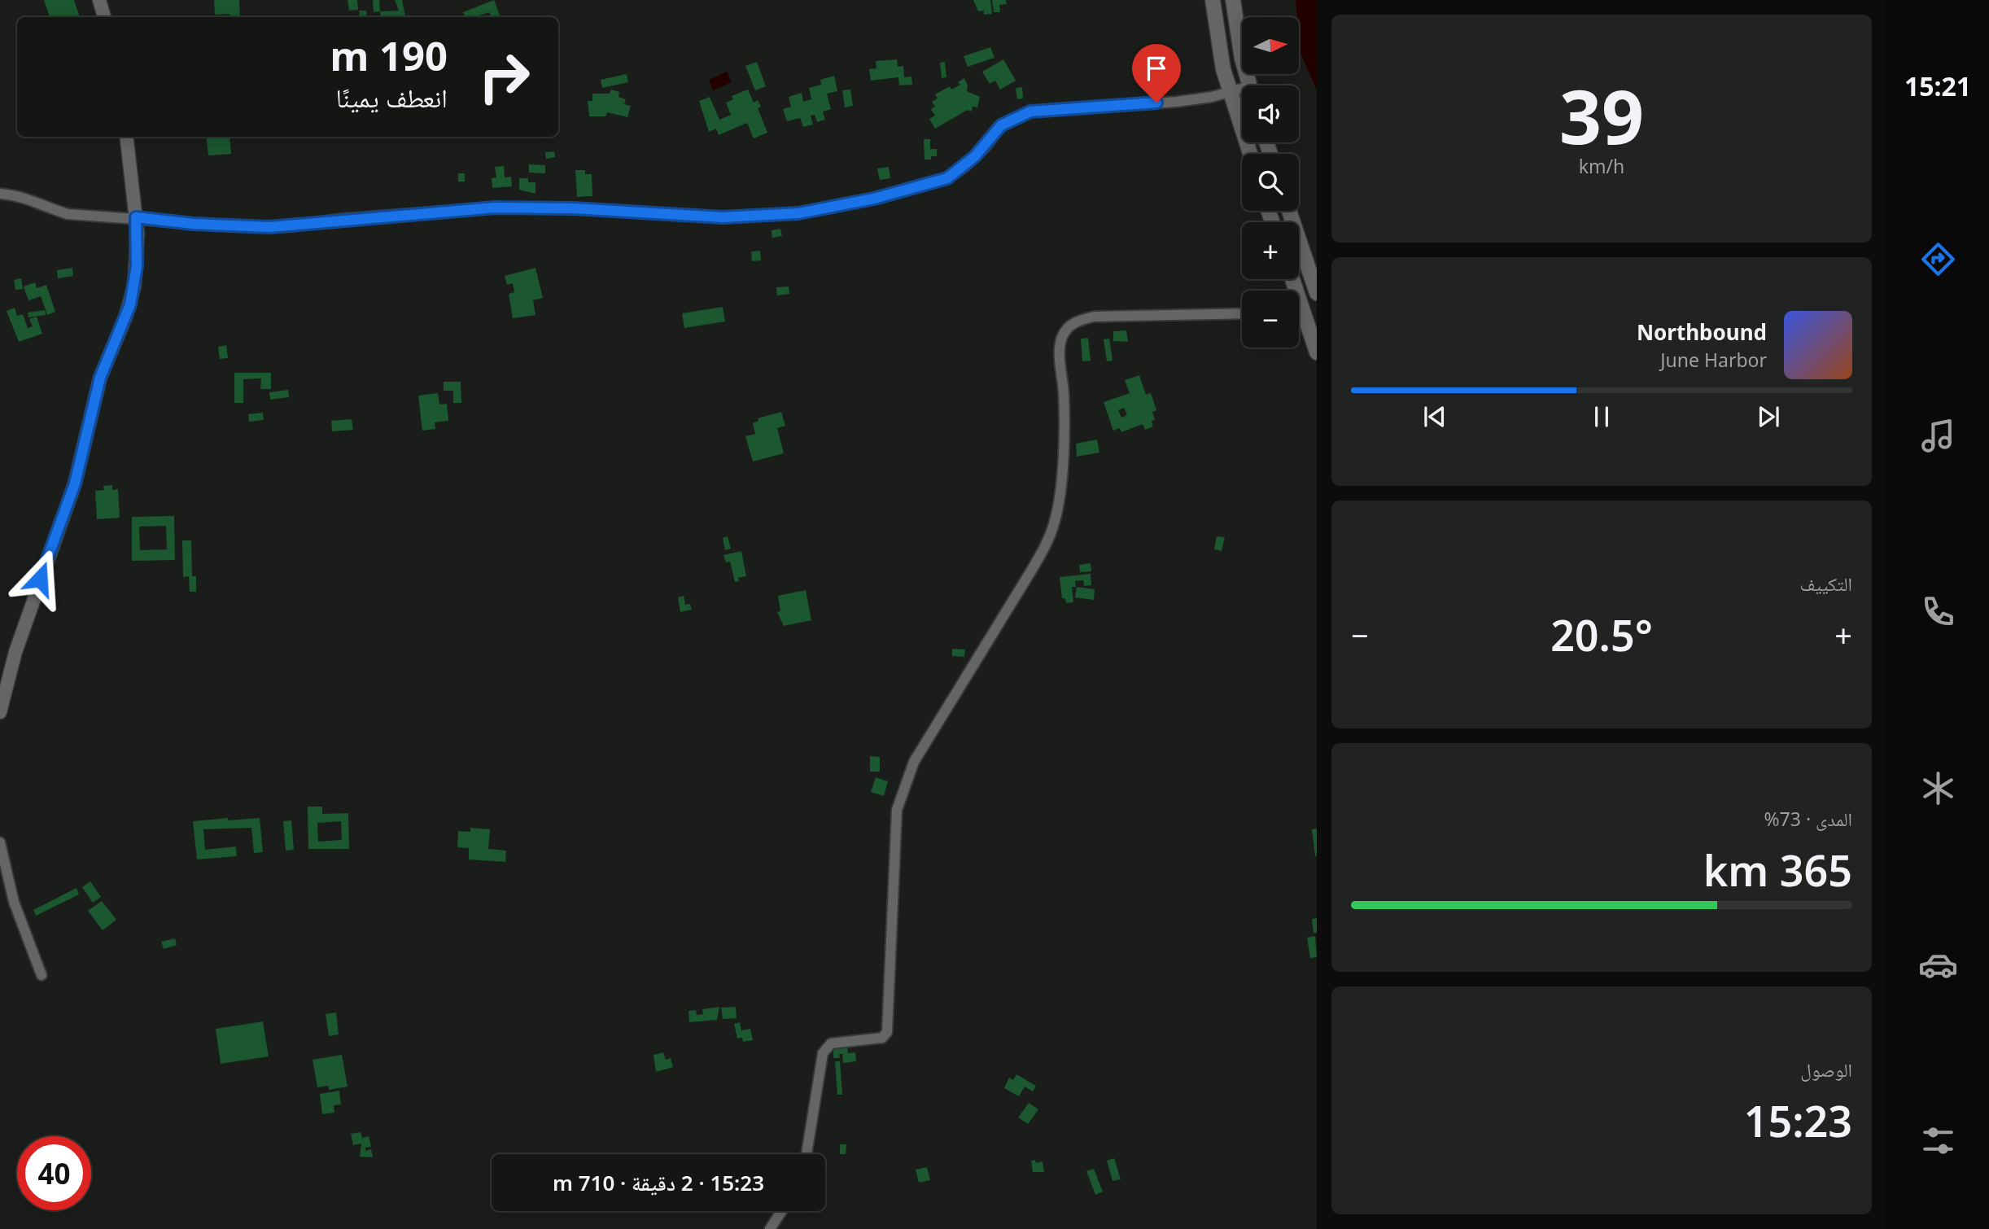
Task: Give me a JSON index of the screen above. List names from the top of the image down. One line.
{"north":"right","page":{"tabs":"15:21","tile":[["39","km/h"],"التكييف",["المدى · 73%","365 km"],["الوصول","15:23"]],"map_buttons":["+","−"],"turn":["190 m","انعطف يمينًا"],"song":["Northbound","June Harbor"],"heat":["−","20.5°","+"],"limit":"40","trip":"15:23 · 2 دقيقة · 710 m"}}
